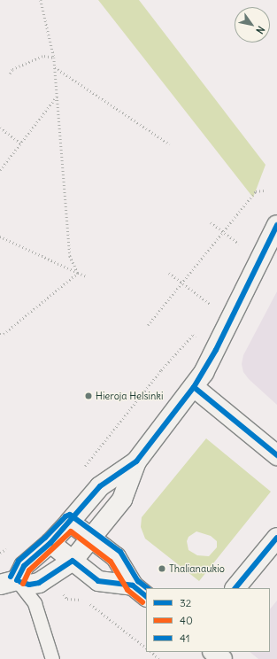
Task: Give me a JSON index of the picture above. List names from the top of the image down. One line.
{"places":["Hieroja Helsinki","Thalianaukio"],"lines":["transit line 32","transit line 41","transit line 40"],"legend":["32","40","41"],"north":"bottom right"}
